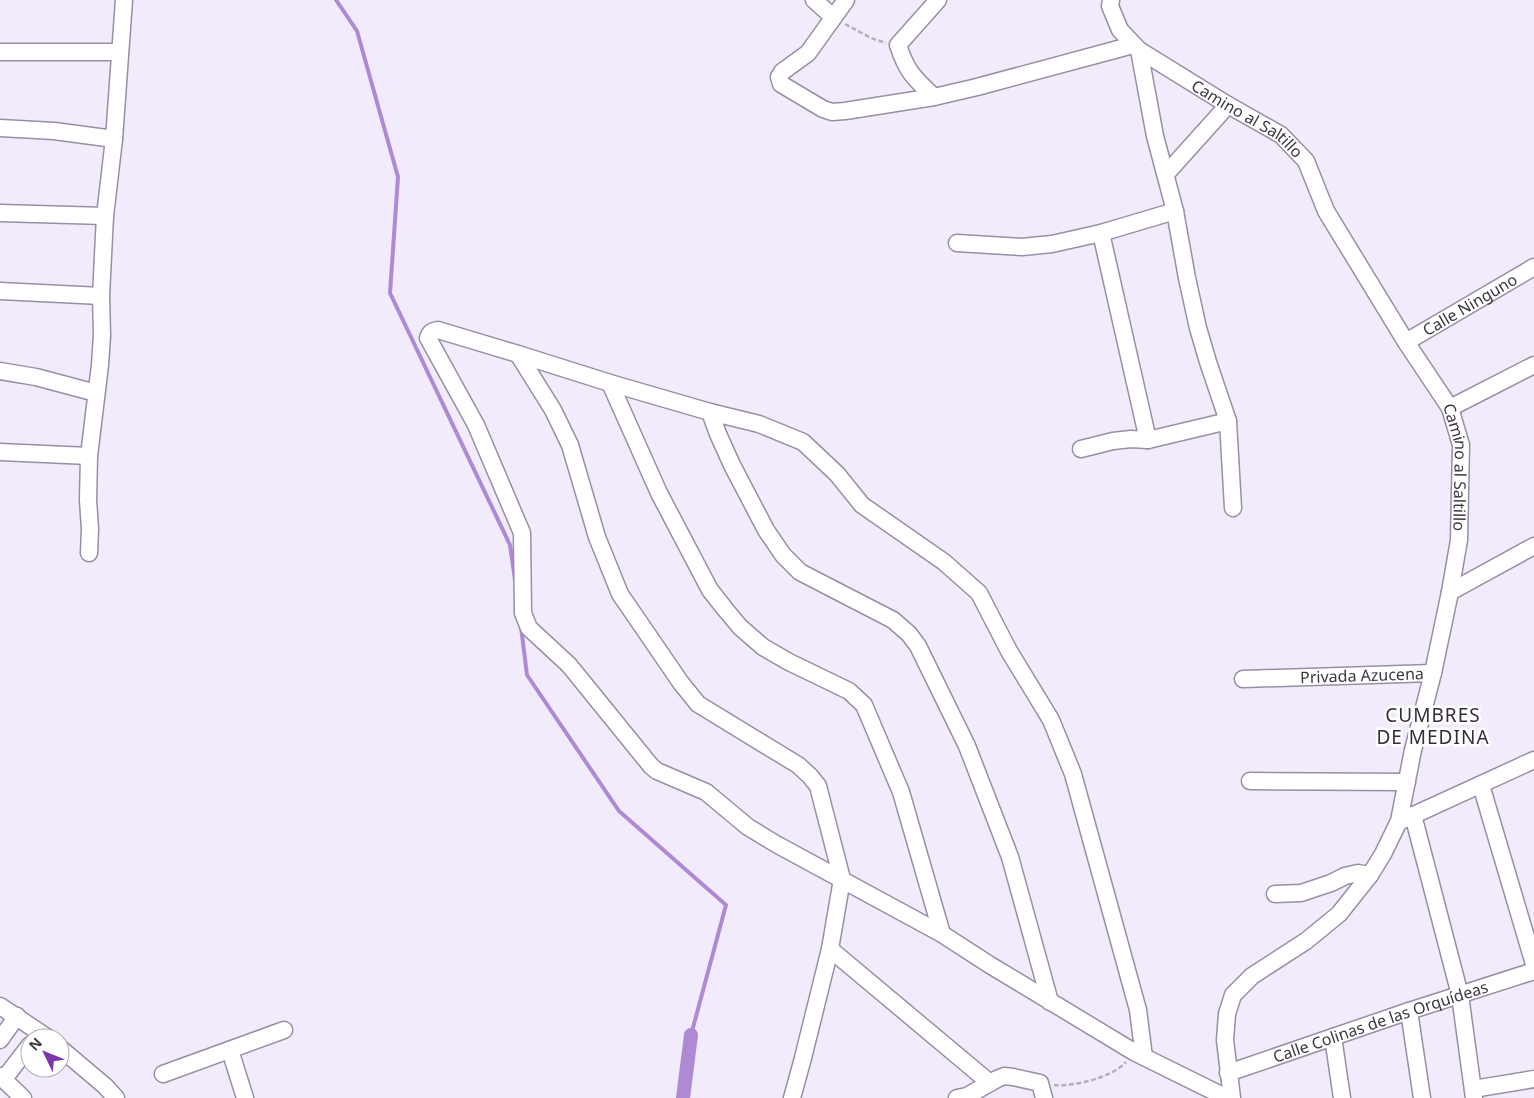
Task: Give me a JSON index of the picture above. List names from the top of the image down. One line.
{"streets":{"street":["Camino al Saltillo","Calle Ninguno","Privada Azucena","Calle Colinas de las Orquídeas"]},"crossings":[["Camino al Saltillo","Calle Ninguno"],["Camino al Saltillo","Privada Azucena"],["Camino al Saltillo","Calle Colinas de las Orquídeas"]],"districts":["CUMBRES DE MEDINA"],"north":"top left"}
